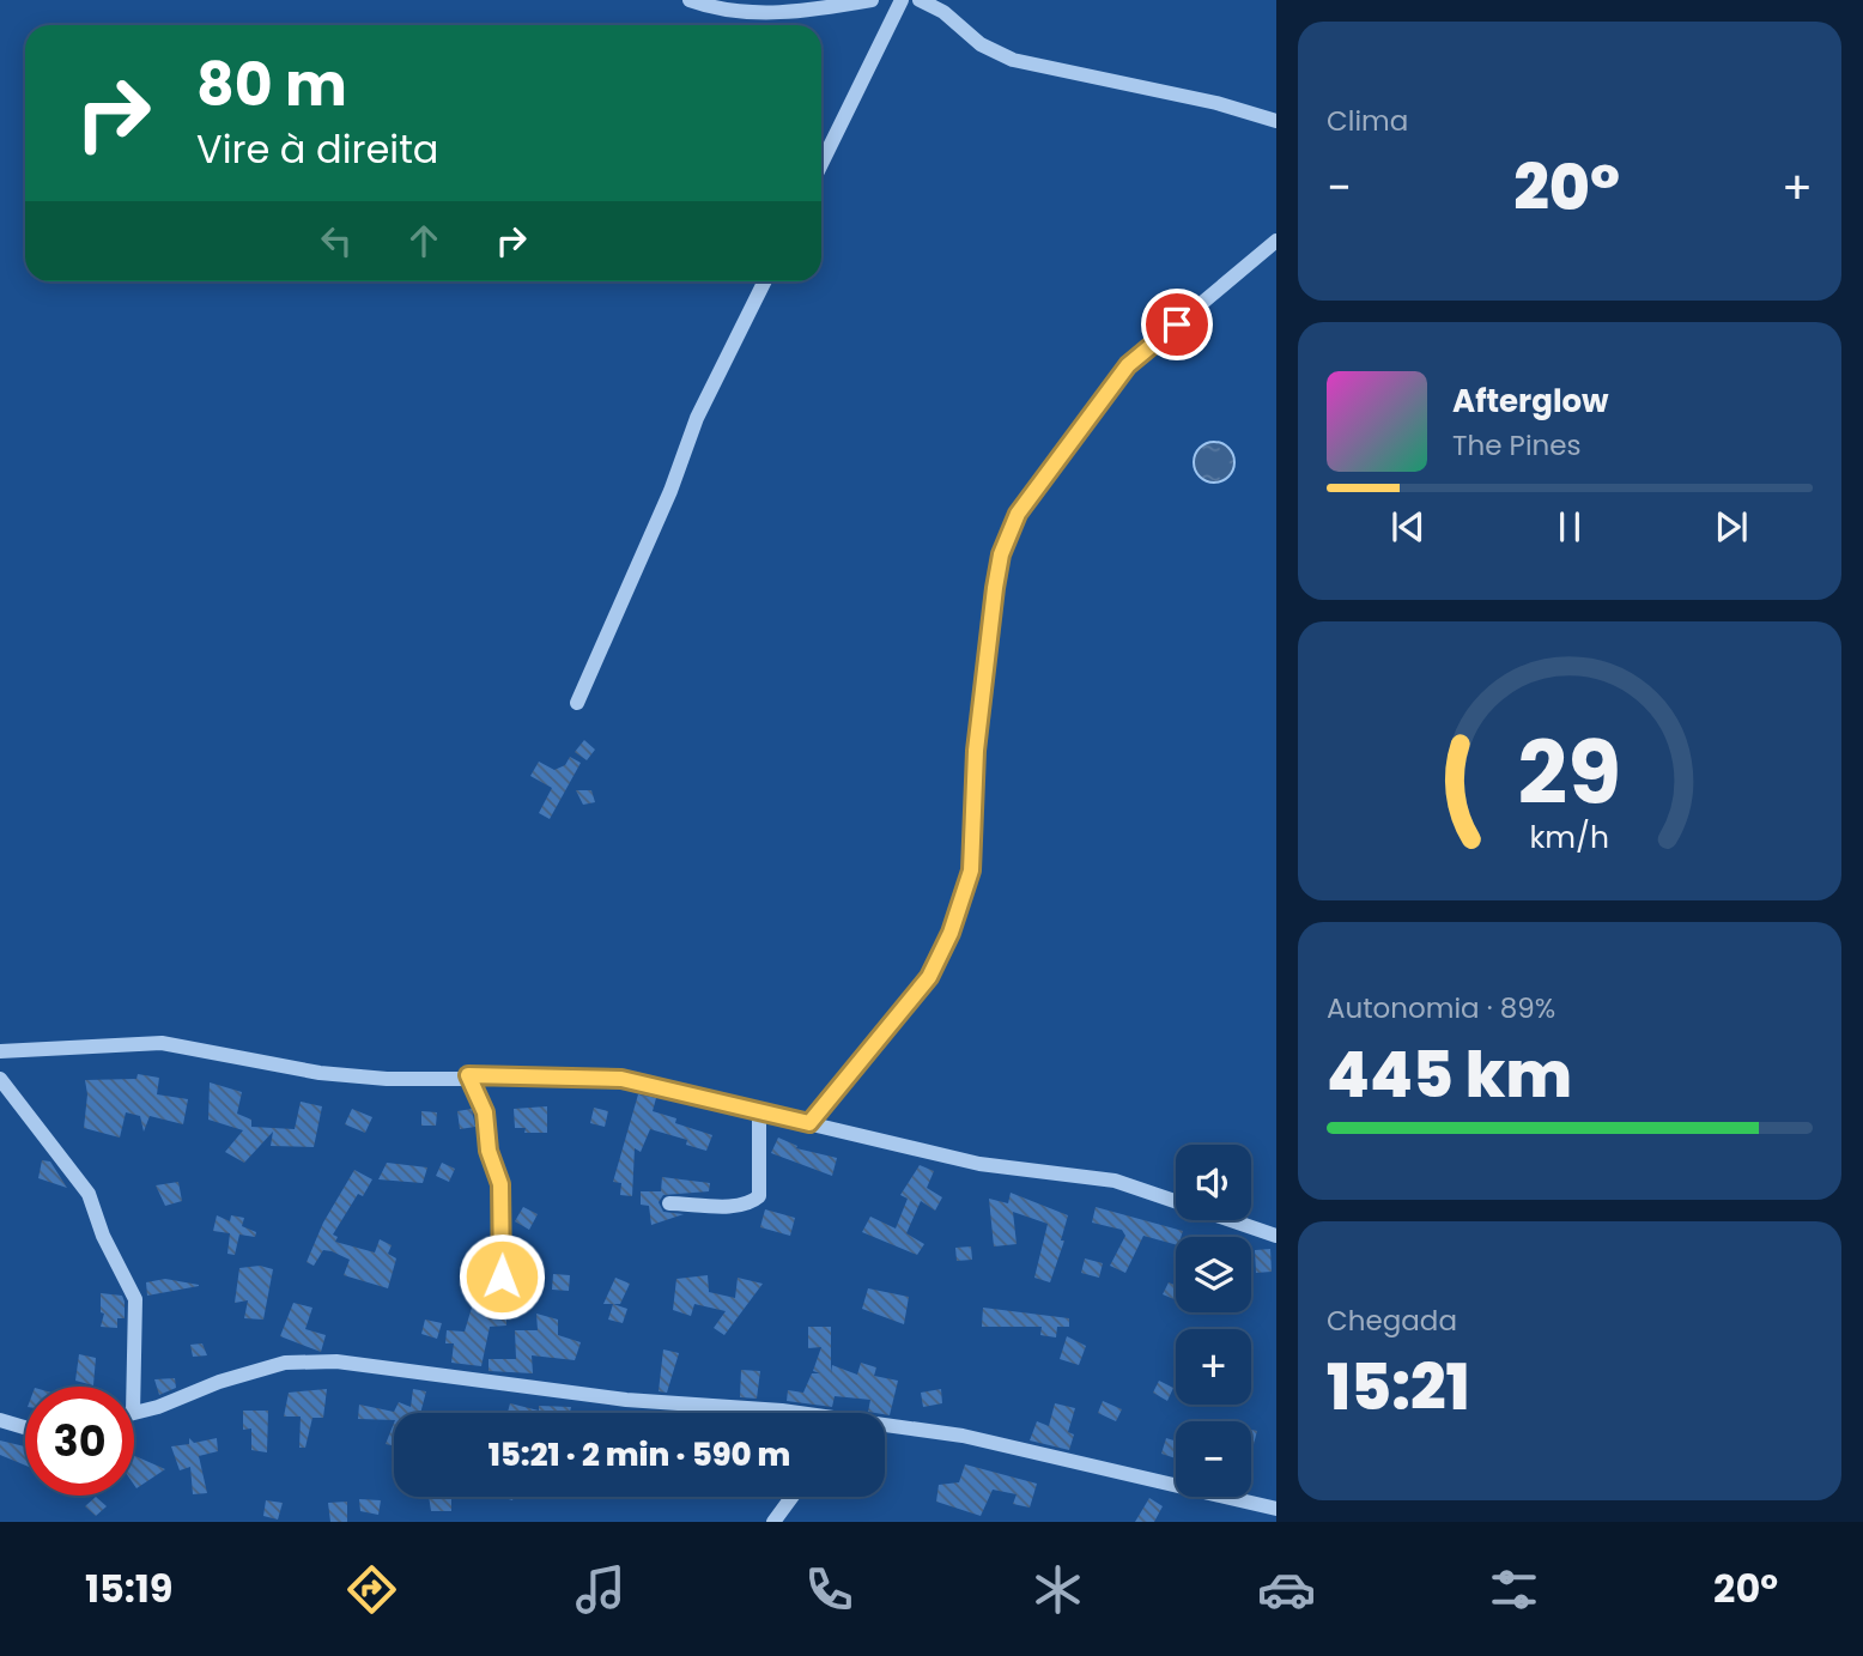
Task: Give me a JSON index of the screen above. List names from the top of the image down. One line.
{"page":{"tile":["Clima",["Autonomia · 89%","445 km"],["Chegada","15:21"]],"turn":["80 m","Vire à direita"],"heat":["−","20°","+"],"song":["Afterglow","The Pines"],"map_buttons":["+","−"],"limit":"30","trip":"15:21 · 2 min · 590 m","tabs":["15:19","20°"],"gauge":["29","km/h"]}}
